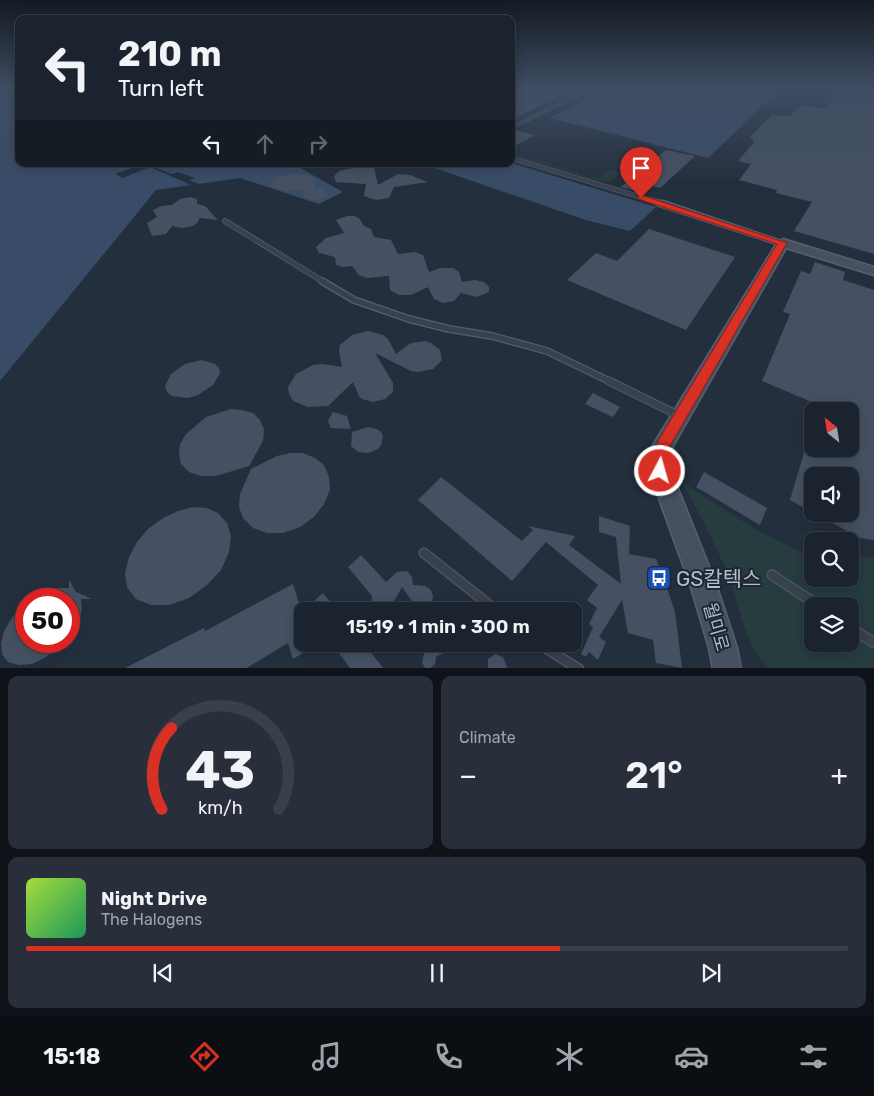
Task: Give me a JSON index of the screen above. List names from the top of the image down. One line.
{"streets":{"main road":["월미로"]},"places":{"bus stop":["GS칼텍스"]},"north":"top left","page":{"turn":["210 m","Turn left"],"limit":"50","trip":"15:19 · 1 min · 300 m","tile":"Climate","heat":["−","21°","+"],"song":["Night Drive","The Halogens"],"tabs":"15:18","gauge":["43","km/h"]}}
